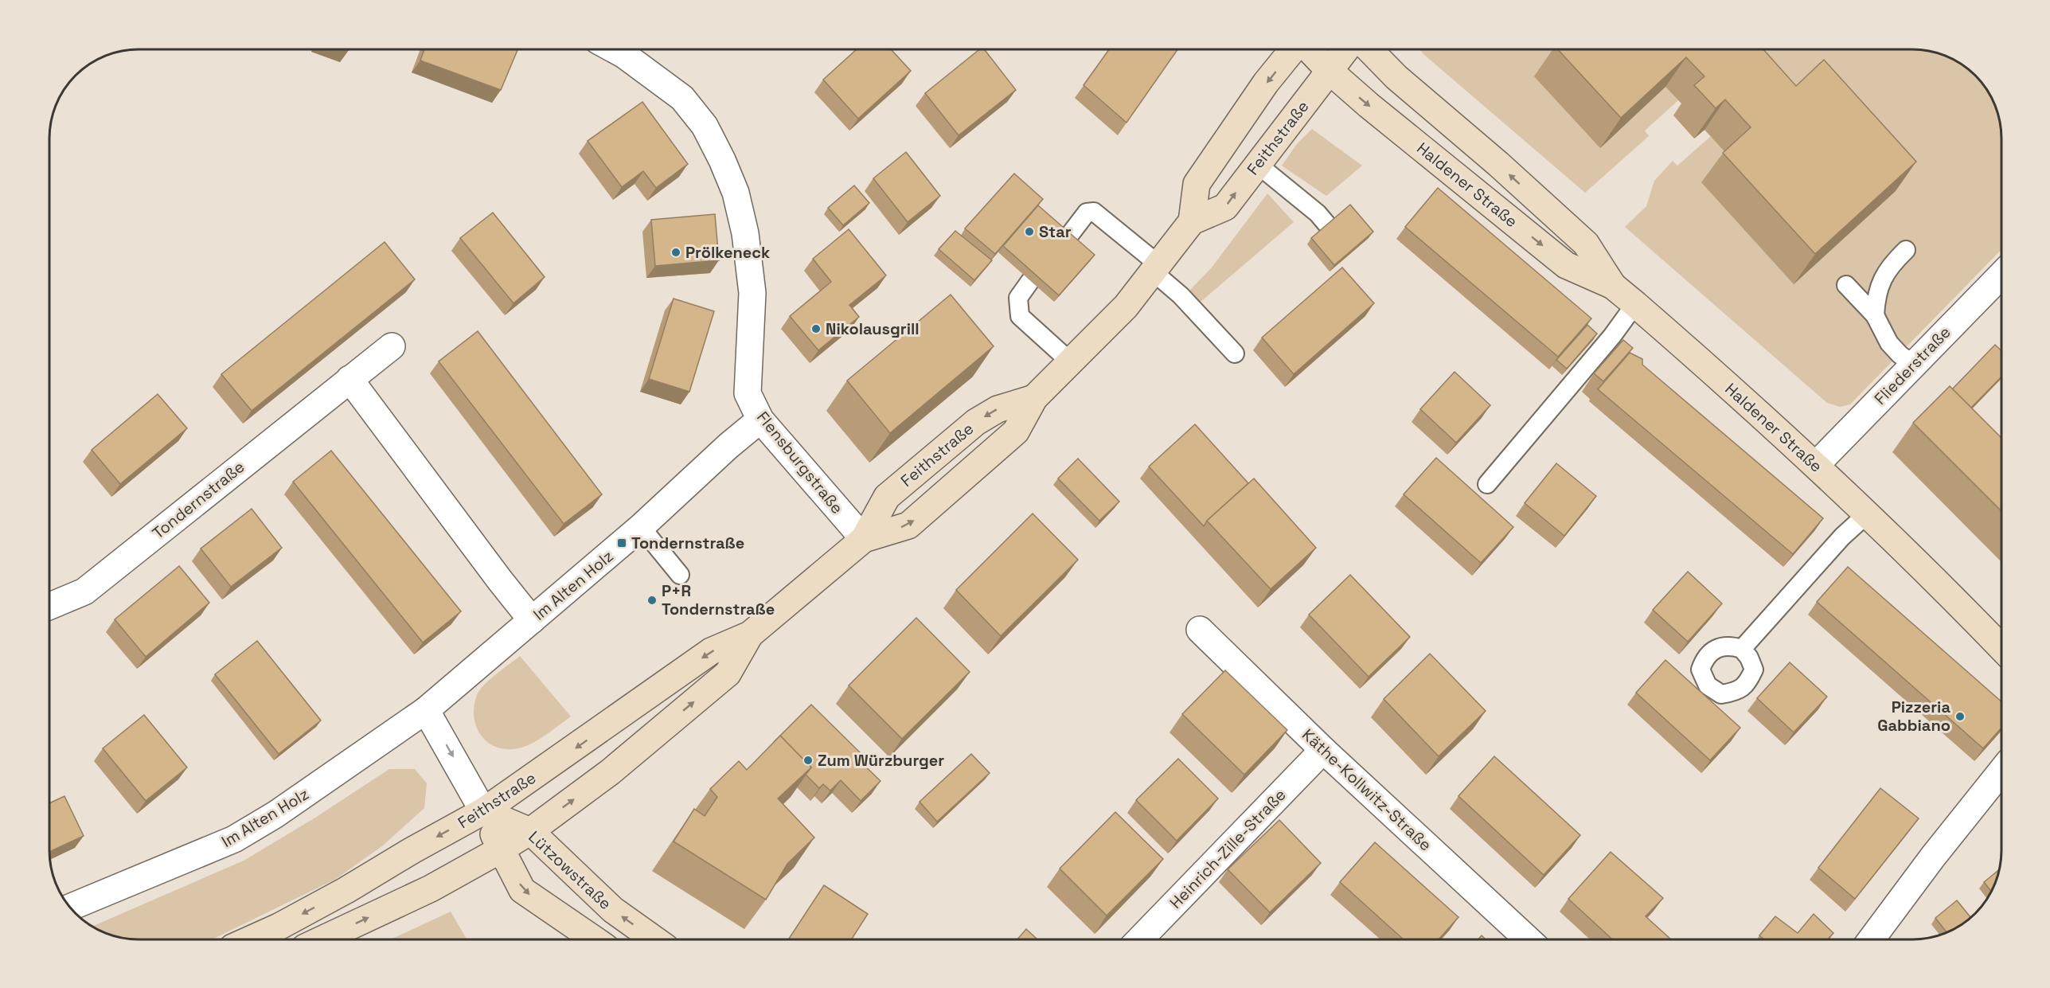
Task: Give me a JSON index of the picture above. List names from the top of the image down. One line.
{"streets":{"main road":["Feithstraße","Haldener Straße","Lützowstraße"],"street":["Fliederstraße","Flensburgstraße","Tondernstraße","Im Alten Holz","Käthe-Kollwitz-Straße","Heinrich-Zille-Straße"]},"crossings":[["Feithstraße","Haldener Straße"],["Feithstraße","Flensburgstraße"],["Feithstraße","Lützowstraße"],["Haldener Straße","Fliederstraße"],["Flensburgstraße","Im Alten Holz"],["Käthe-Kollwitz-Straße","Heinrich-Zille-Straße"]],"places":{"other":["Star","Prölkeneck","Nikolausgrill","P+R Tondernstraße","Pizzeria Gabbiano","Zum Würzburger"],"transit":["Tondernstraße"]}}
